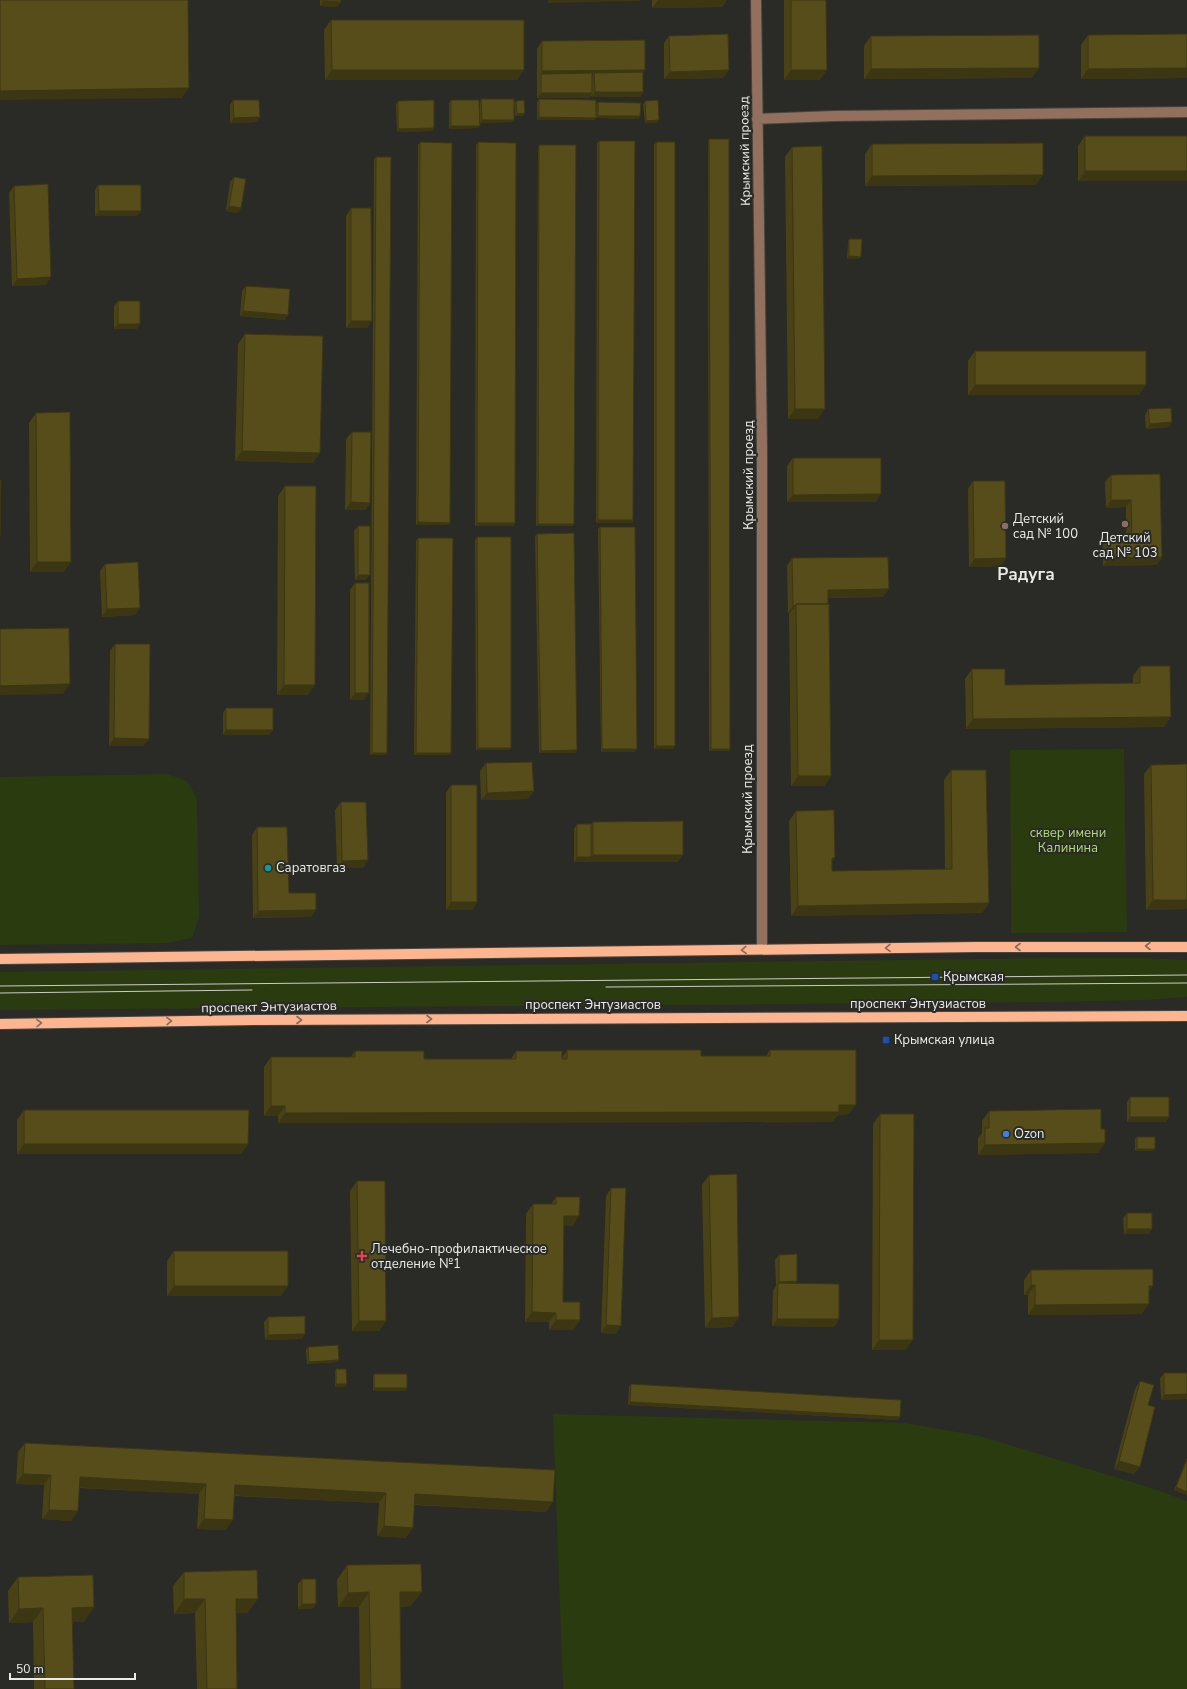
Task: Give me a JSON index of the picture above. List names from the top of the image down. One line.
{"streets":{"main road":["проспект Энтузиастов"],"street":["Крымский проезд"]},"districts":["Радуга"],"parks":["сквер имени Калинина"],"places":{"other":["Детский сад № 103","Детский сад № 100","Саратовгаз","Ozon"],"transit":["Крымская","Крымская улица"],"health":["Лечебно-профилактическое отделение №1"]},"scale_bar":"50 m"}
